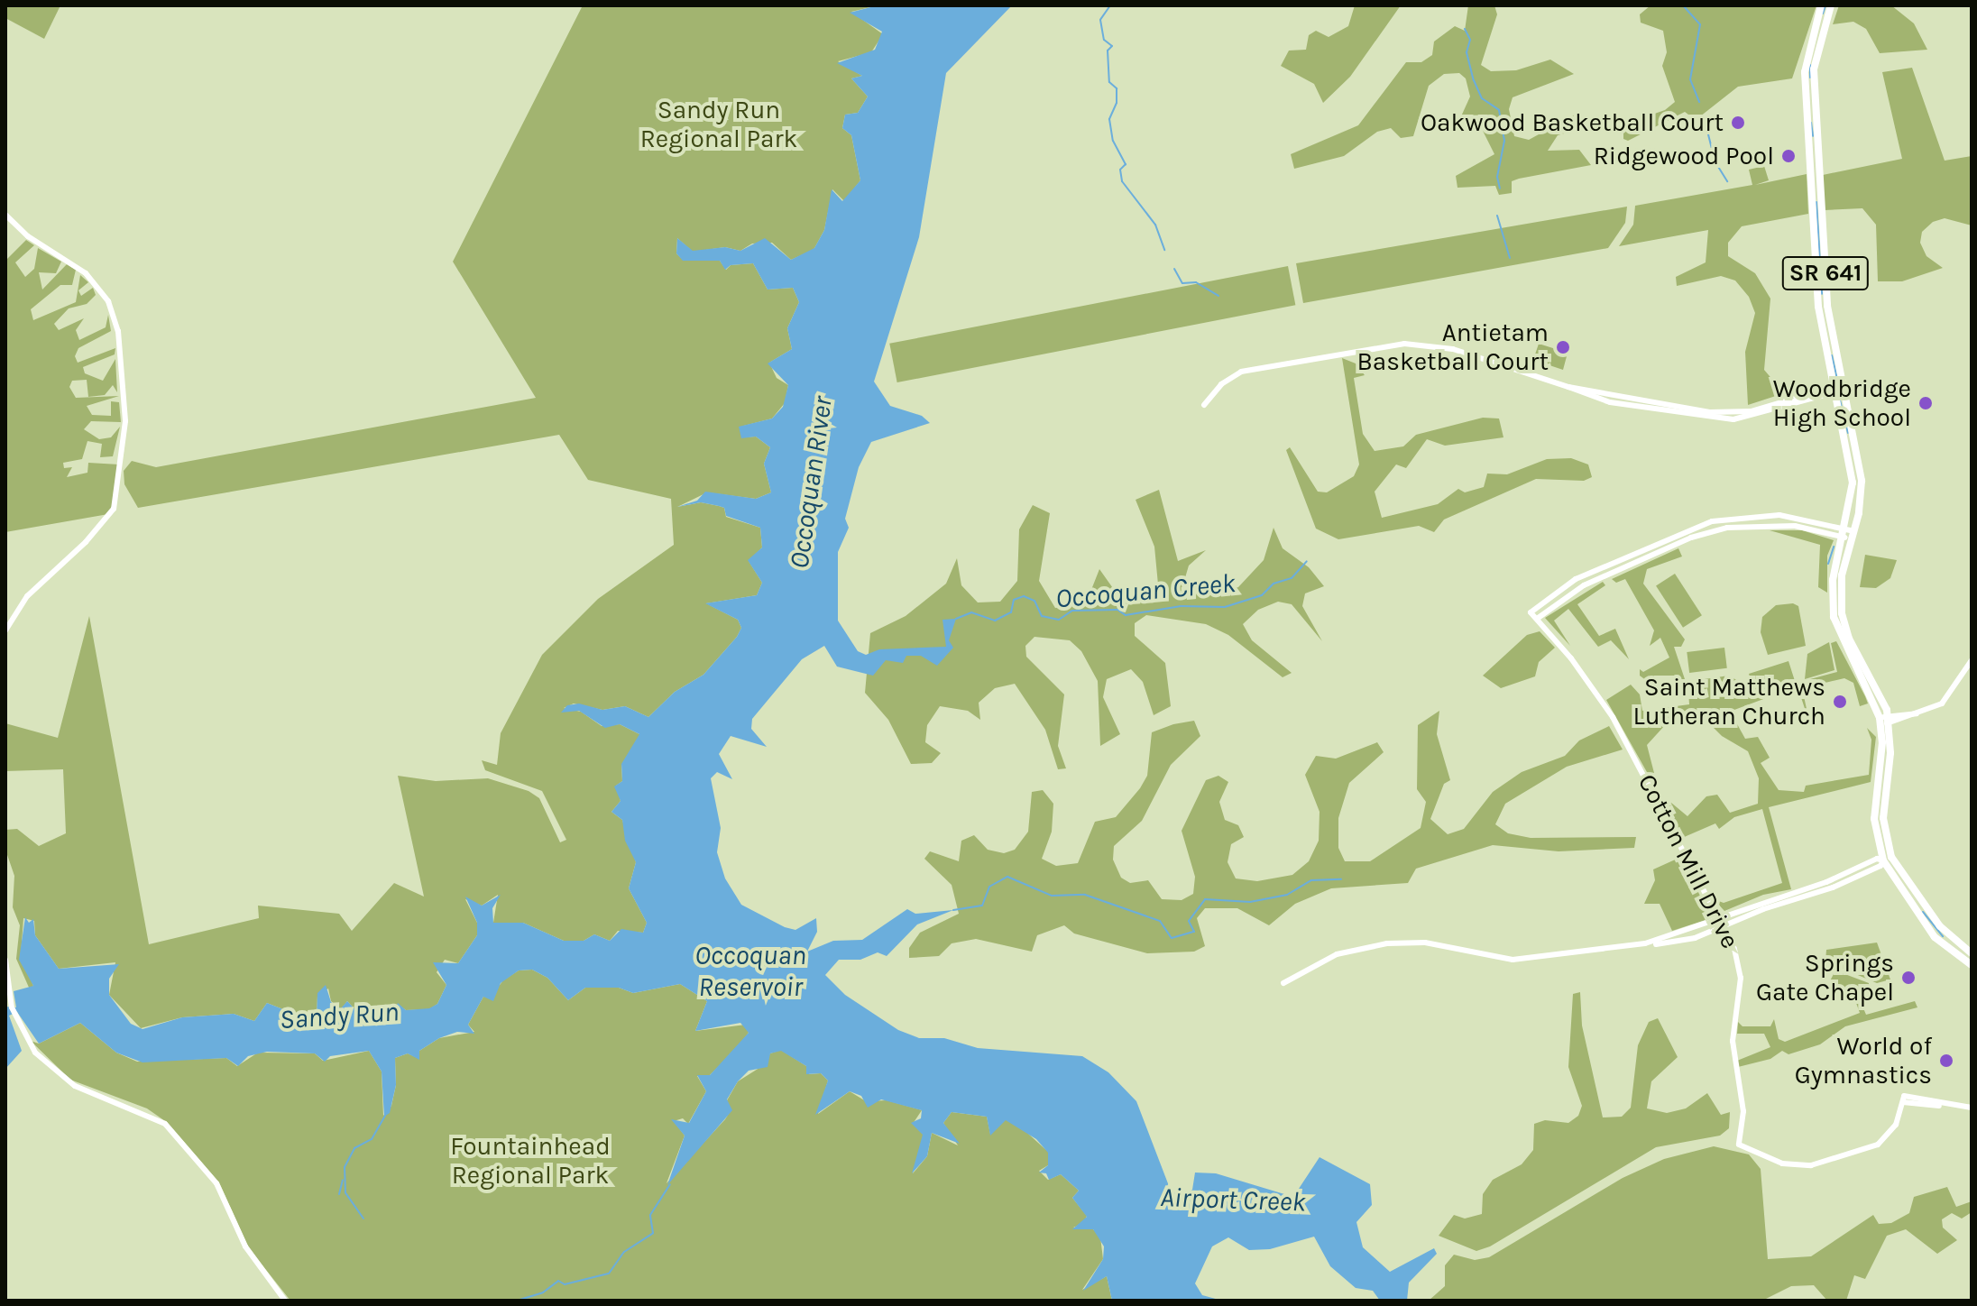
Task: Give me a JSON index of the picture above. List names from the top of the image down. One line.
{"streets":{"main road":["SR 641"],"street":["Cotton Mill Drive"]},"crossings":[["SR 641","Cotton Mill Drive"]],"water":["Occoquan River","Occoquan Creek","Occoquan Reservoir","Sandy Run","Airport Creek"],"parks":["Sandy Run Regional Park","Fountainhead Regional Park"],"places":["Oakwood Basketball Court","Ridgewood Pool","Antietam Basketball Court","Woodbridge High School","Saint Matthews Lutheran Church","Springs Gate Chapel","World of Gymnastics"]}
